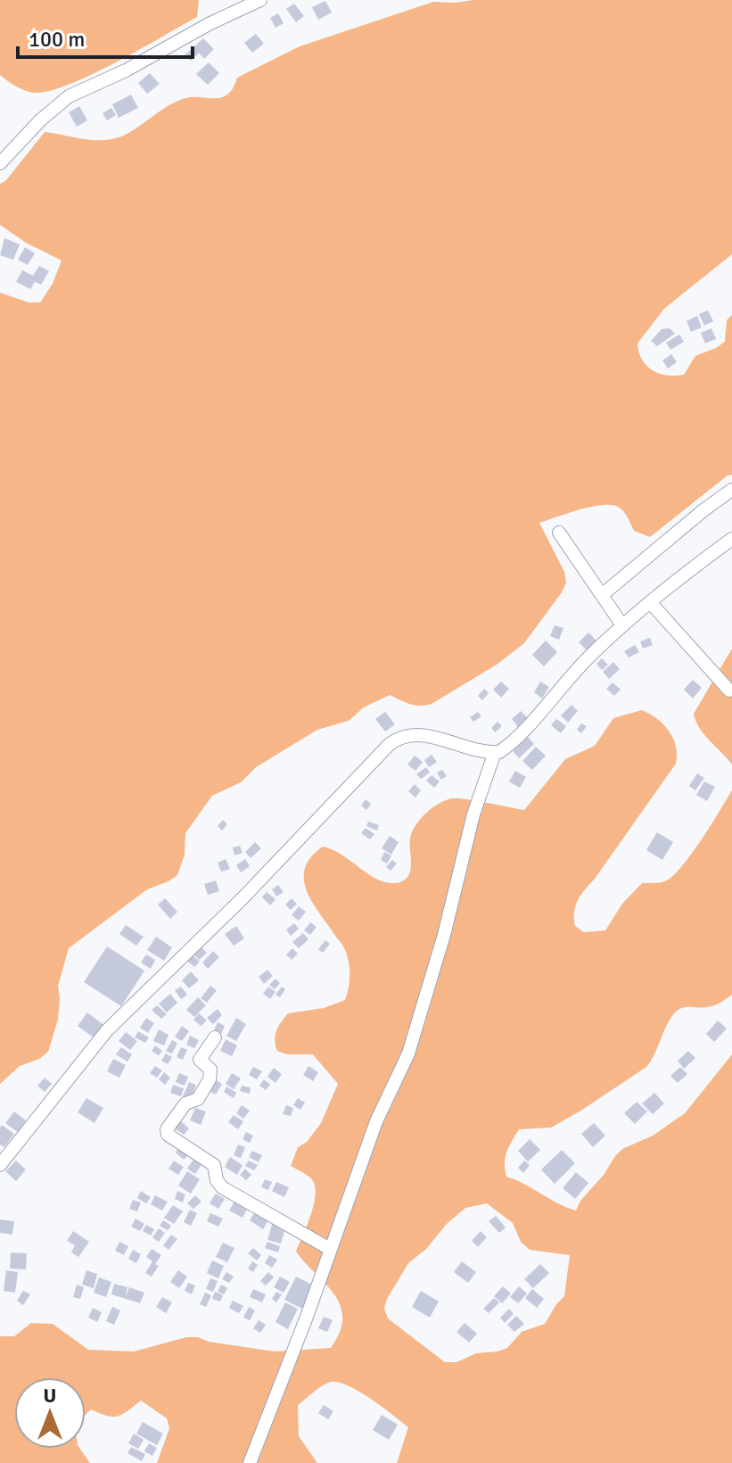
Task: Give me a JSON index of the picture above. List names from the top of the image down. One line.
{"scale_bar":"100 m","north":"top"}
